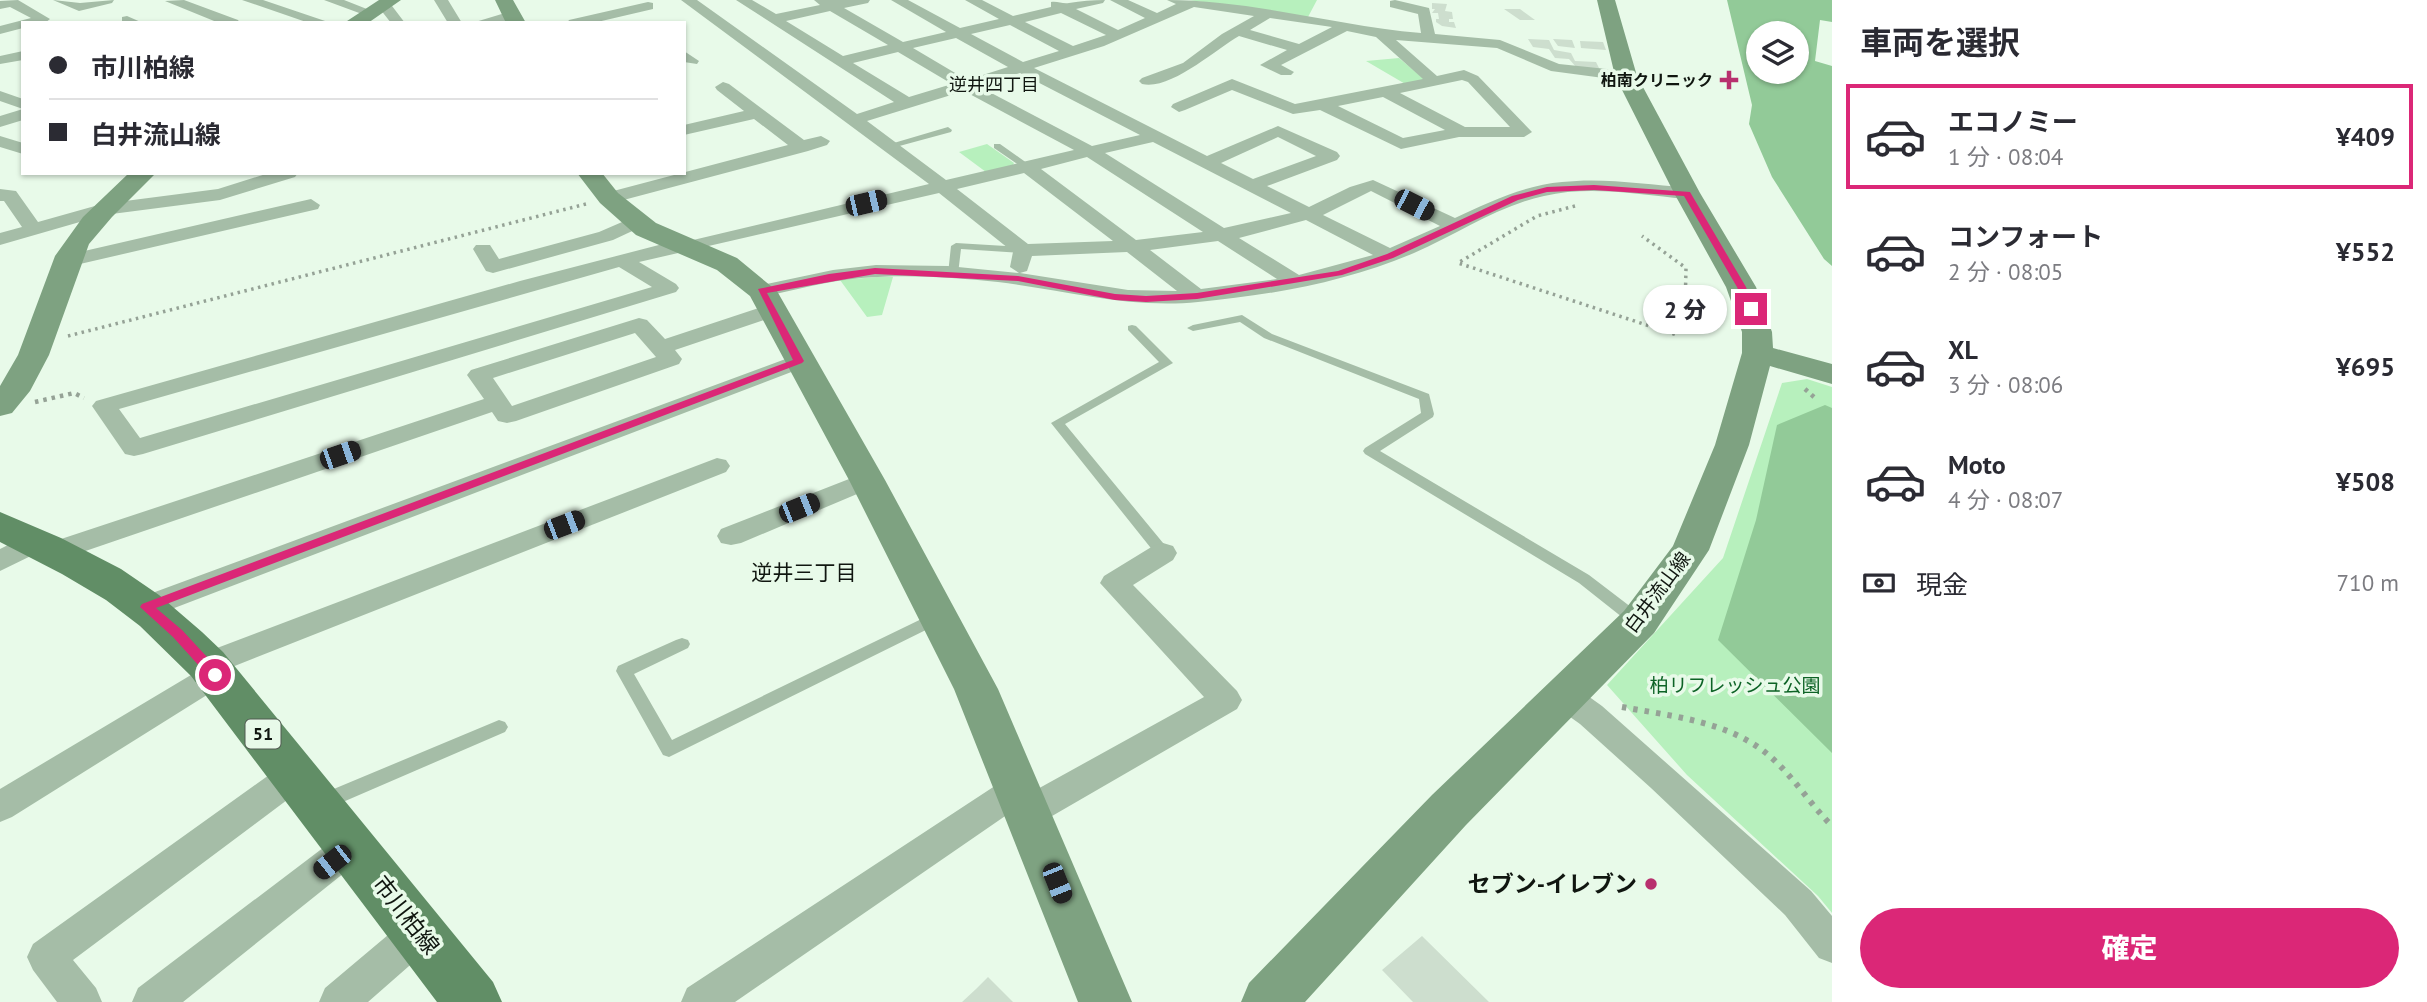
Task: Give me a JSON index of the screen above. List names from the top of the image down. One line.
{"streets":{"main road":["白井流山線","51","市川柏線"]},"districts":["逆井四丁目","逆井三丁目"],"parks":["柏リフレッシュ公園"],"places":{"health":["柏南クリニック"],"other":["セブン-イレブン"]},"page":{"heading":"車両を選択","banner":["市川柏線","白井流山線"],"list":[{"name":"エコノミー","note":"1 分 · 08:04","value":"¥409"},{"name":"コンフォート","note":"2 分 · 08:05","value":"¥552"},{"name":"XL","note":"3 分 · 08:06","value":"¥695"},{"name":"Moto","note":"4 分 · 08:07","value":"¥508"}],"bubble":"2 分","pay":["現金","710 m"],"buttons":"確定"}}
